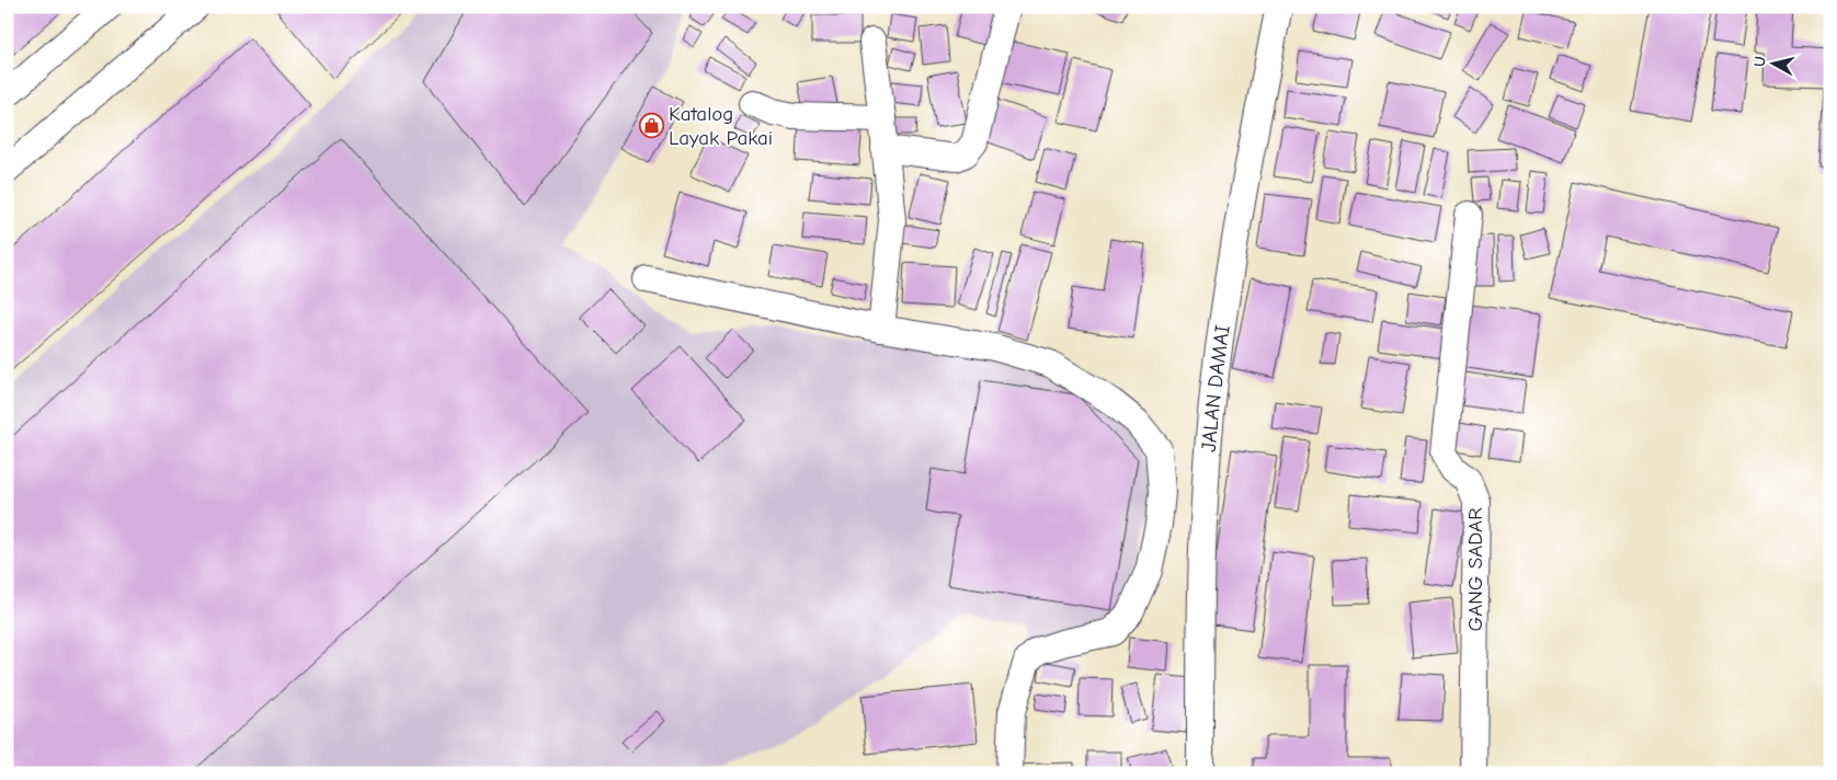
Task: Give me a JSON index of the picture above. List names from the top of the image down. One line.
{"streets":{"street":["JALAN DAMAI","GANG SADAR"]},"places":{"shop":["Katalog Layak Pakai"]},"north":"left"}
